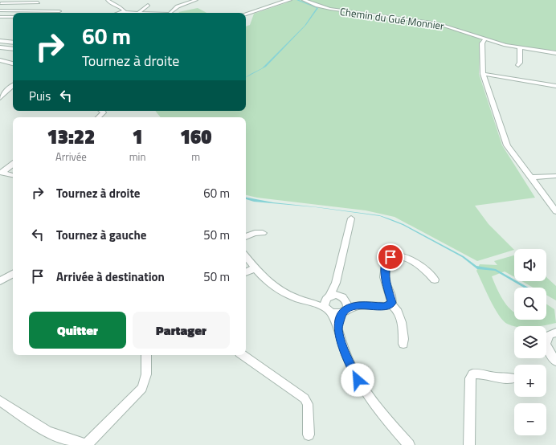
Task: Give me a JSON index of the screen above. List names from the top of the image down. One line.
{"streets":{"street":["Chemin du Gué Monnier"]},"page":{"turn":["60 m","Tournez à droite"],"then":"Puis","eta":["13:22","Arrivée","1","min","160","m"],"list":[{"name":"Tournez à droite","value":"60 m"},{"name":"Tournez à gauche","value":"50 m"},{"name":"Arrivée à destination","value":"50 m"}],"map_buttons":["+","−"],"buttons":["Quitter","Partager"]}}
